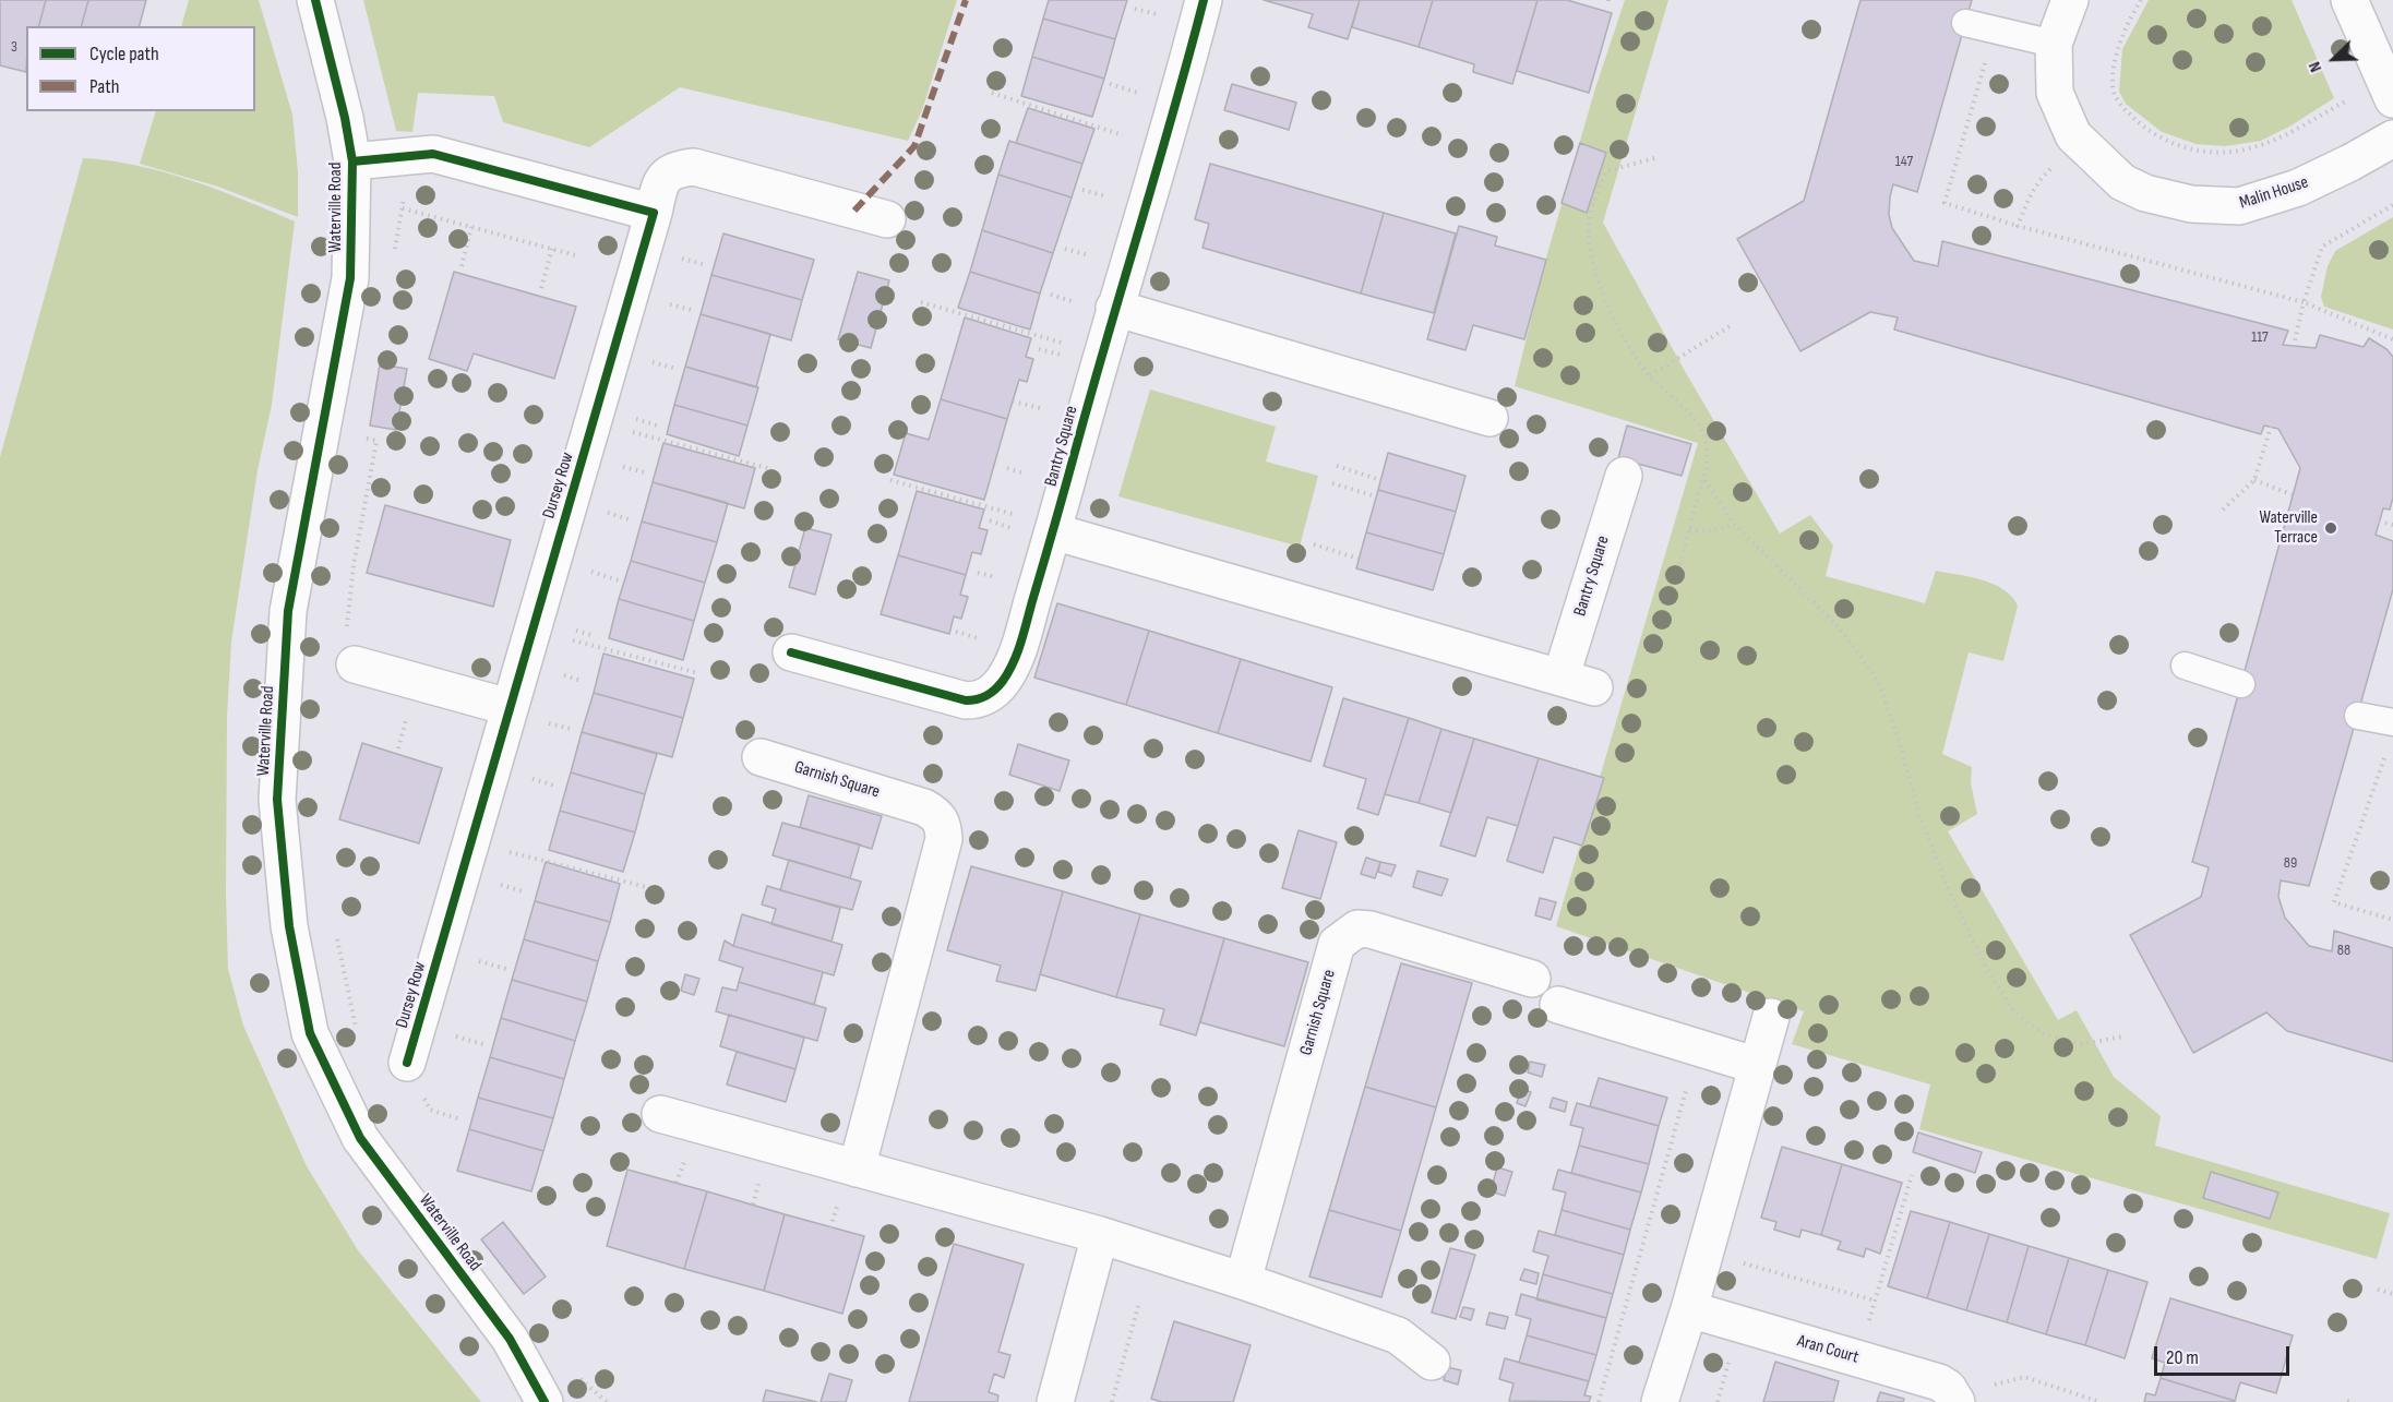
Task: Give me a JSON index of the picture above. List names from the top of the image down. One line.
{"streets":{"street":["Malin House","Waterville Road","Bantry Square","Dursey Row","Garnish Square","Aran Court"]},"places":["Waterville Terrace"],"house_numbers":["3","147","117","89","88"],"legend":["Cycle path","Path"],"scale_bar":"20 m","north":"bottom left"}
